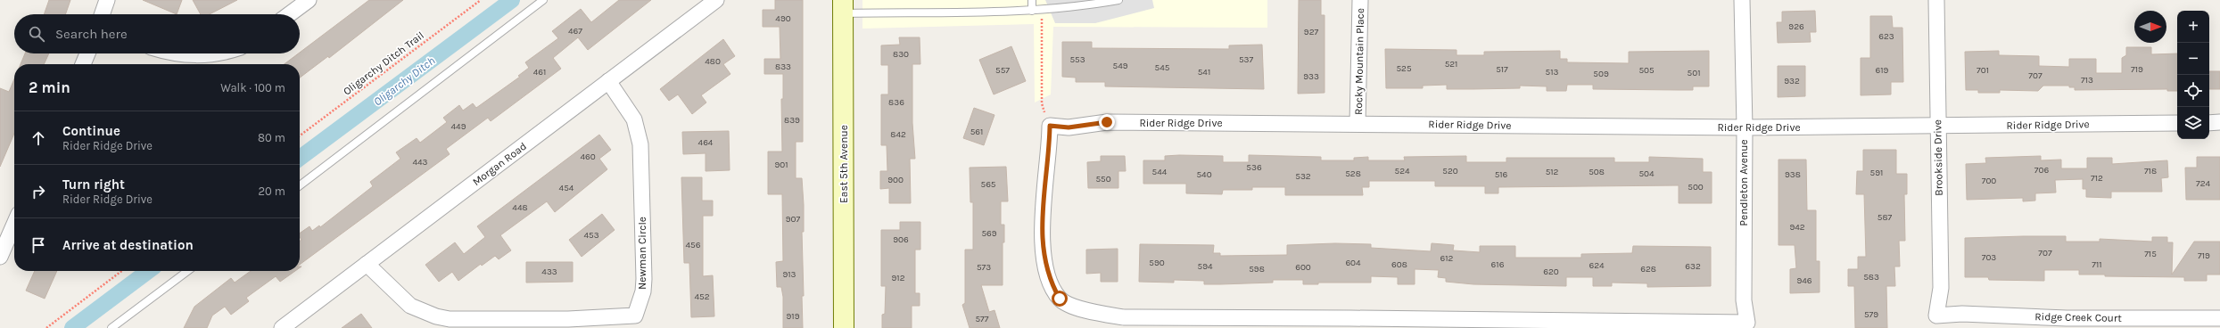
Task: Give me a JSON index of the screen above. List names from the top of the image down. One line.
{"streets":{"street":["Rocky Mountain Place","Rider Ridge Drive","Brookside Drive","Morgan Road","East 5th Avenue","Pendleton Avenue","Newman Circle","Ridge Creek Court"],"path":["Oligarchy Ditch Trail"]},"crossings":[["Rocky Mountain Place","Rider Ridge Drive"],["Rider Ridge Drive","Brookside Drive"],["Rider Ridge Drive","Pendleton Avenue"],["Brookside Drive","Ridge Creek Court"],["Morgan Road","Newman Circle"]],"water":["Oligarchy Ditch"],"house_numbers":["490","926","467","927","623","830","553","537","480","521","549","833","545","525","517","719","557","505","619","701","461","541","513","501","509","707","933","713","932","836","839","449","561","842","464","460","443","901","536","706","524","520","718","544","512","508","591","528","504","540","516","938","532","712","550","900","700","724","565","500","454","448","587","907","942","569","453","906","456","707","715","719","703","612","590","604","608","616","711","624","594","632","573","600","598","628","433","620","913","583","912","946","452","579","919","577"],"north":"right","page":{"map_buttons":["+","−"],"search":"Search here","heading":["2 min","Walk · 100 m"],"list":[["Continue","Rider Ridge Drive","80 m"],["Turn right","Rider Ridge Drive","20 m"],"Arrive at destination"]}}
